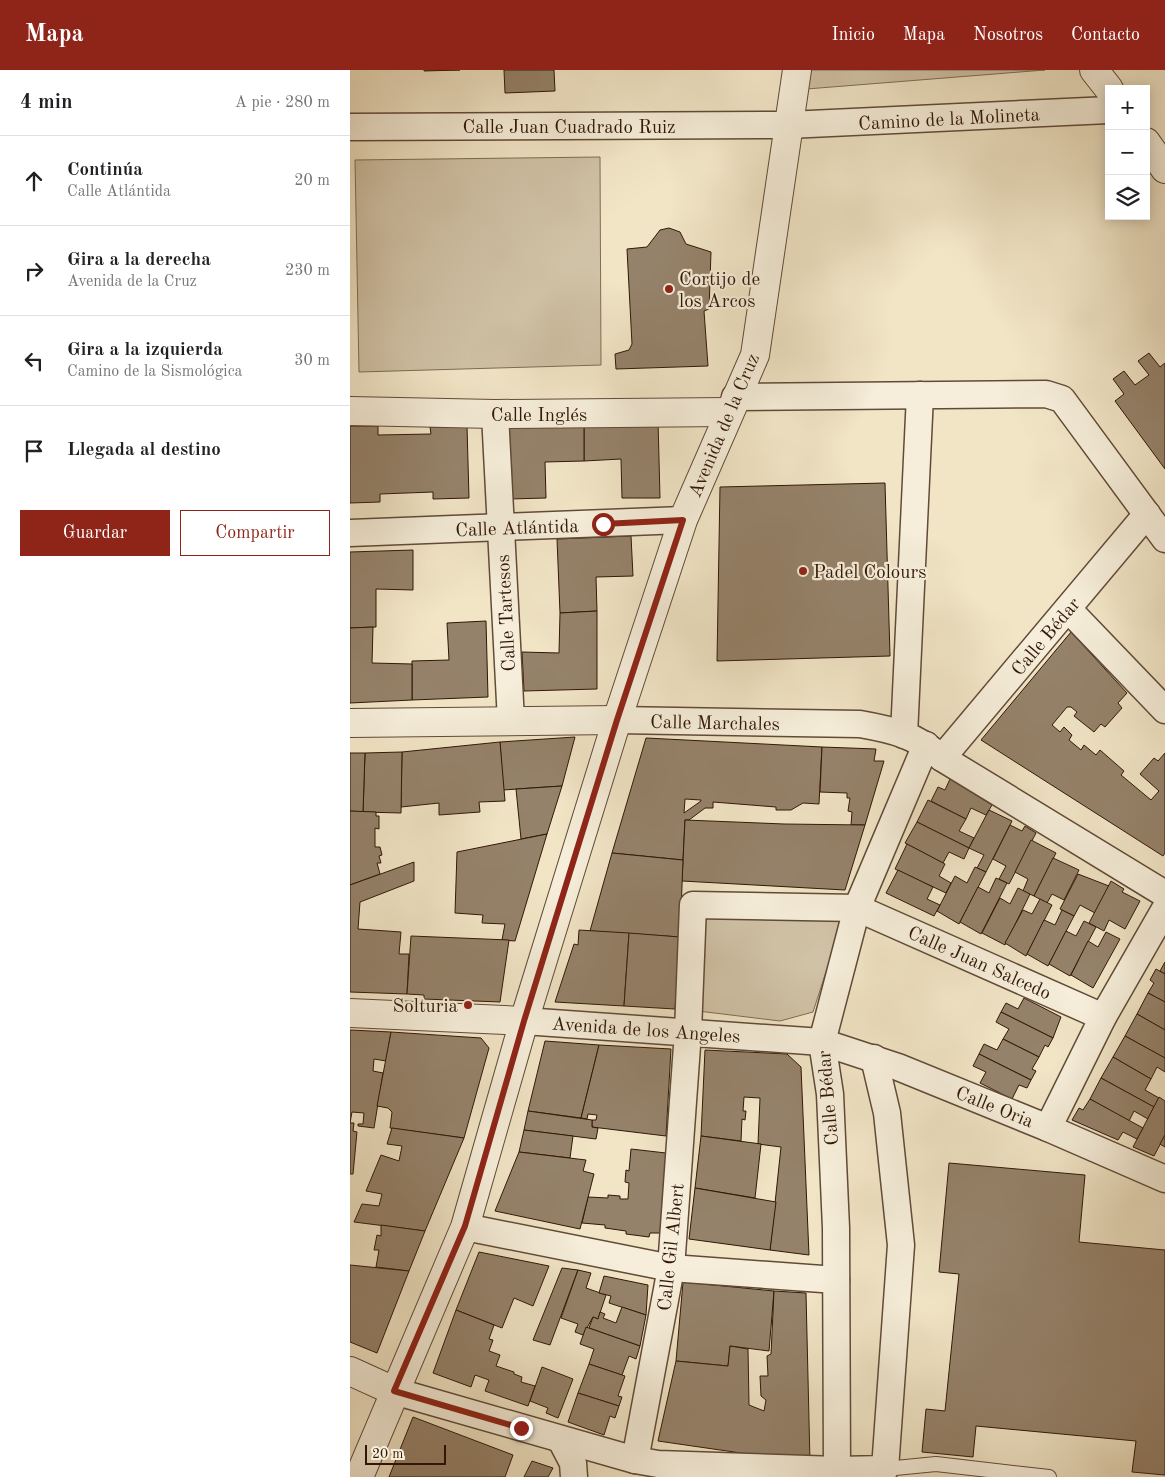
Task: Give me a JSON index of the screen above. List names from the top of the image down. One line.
{"streets":{"street":["Camino de la Molineta","Calle Juan Cuadrado Ruiz","Calle Inglés","Avenida de la Cruz","Calle Atlántida","Calle Tartesos","Calle Bédar","Calle Marchales","Calle Juan Salcedo","Avenida de los Angeles","Calle Oria","Calle Gil Albert"]},"crossings":[["Camino de la Molineta","Calle Juan Cuadrado Ruiz"],["Camino de la Molineta","Avenida de la Cruz"],["Calle Juan Cuadrado Ruiz","Avenida de la Cruz"],["Calle Inglés","Avenida de la Cruz"],["Calle Inglés","Calle Tartesos"],["Avenida de la Cruz","Calle Atlántida"],["Avenida de la Cruz","Calle Marchales"],["Avenida de la Cruz","Avenida de los Angeles"],["Calle Atlántida","Calle Tartesos"],["Calle Tartesos","Calle Marchales"],["Calle Bédar","Calle Marchales"],["Calle Bédar","Calle Juan Salcedo"],["Calle Bédar","Avenida de los Angeles"],["Calle Bédar","Calle Oria"],["Calle Bédar","Calle Gil Albert"],["Calle Juan Salcedo","Calle Gil Albert"],["Avenida de los Angeles","Calle Oria"],["Avenida de los Angeles","Calle Gil Albert"]],"places":["Cortijo de los Arcos","Padel Colours","Solturia"],"scale_bar":"20 m","page":{"header":"Mapa","nav":["Inicio","Mapa","Nosotros","Contacto"],"heading":["4 min","A pie · 280 m"],"map_buttons":["+","−"],"list":[["Continúa","Calle Atlántida","20 m"],["Gira a la derecha","Avenida de la Cruz","230 m"],["Gira a la izquierda","Camino de la Sismológica","30 m"],"Llegada al destino"],"buttons":["Guardar","Compartir"],"scale":"20 m"}}
